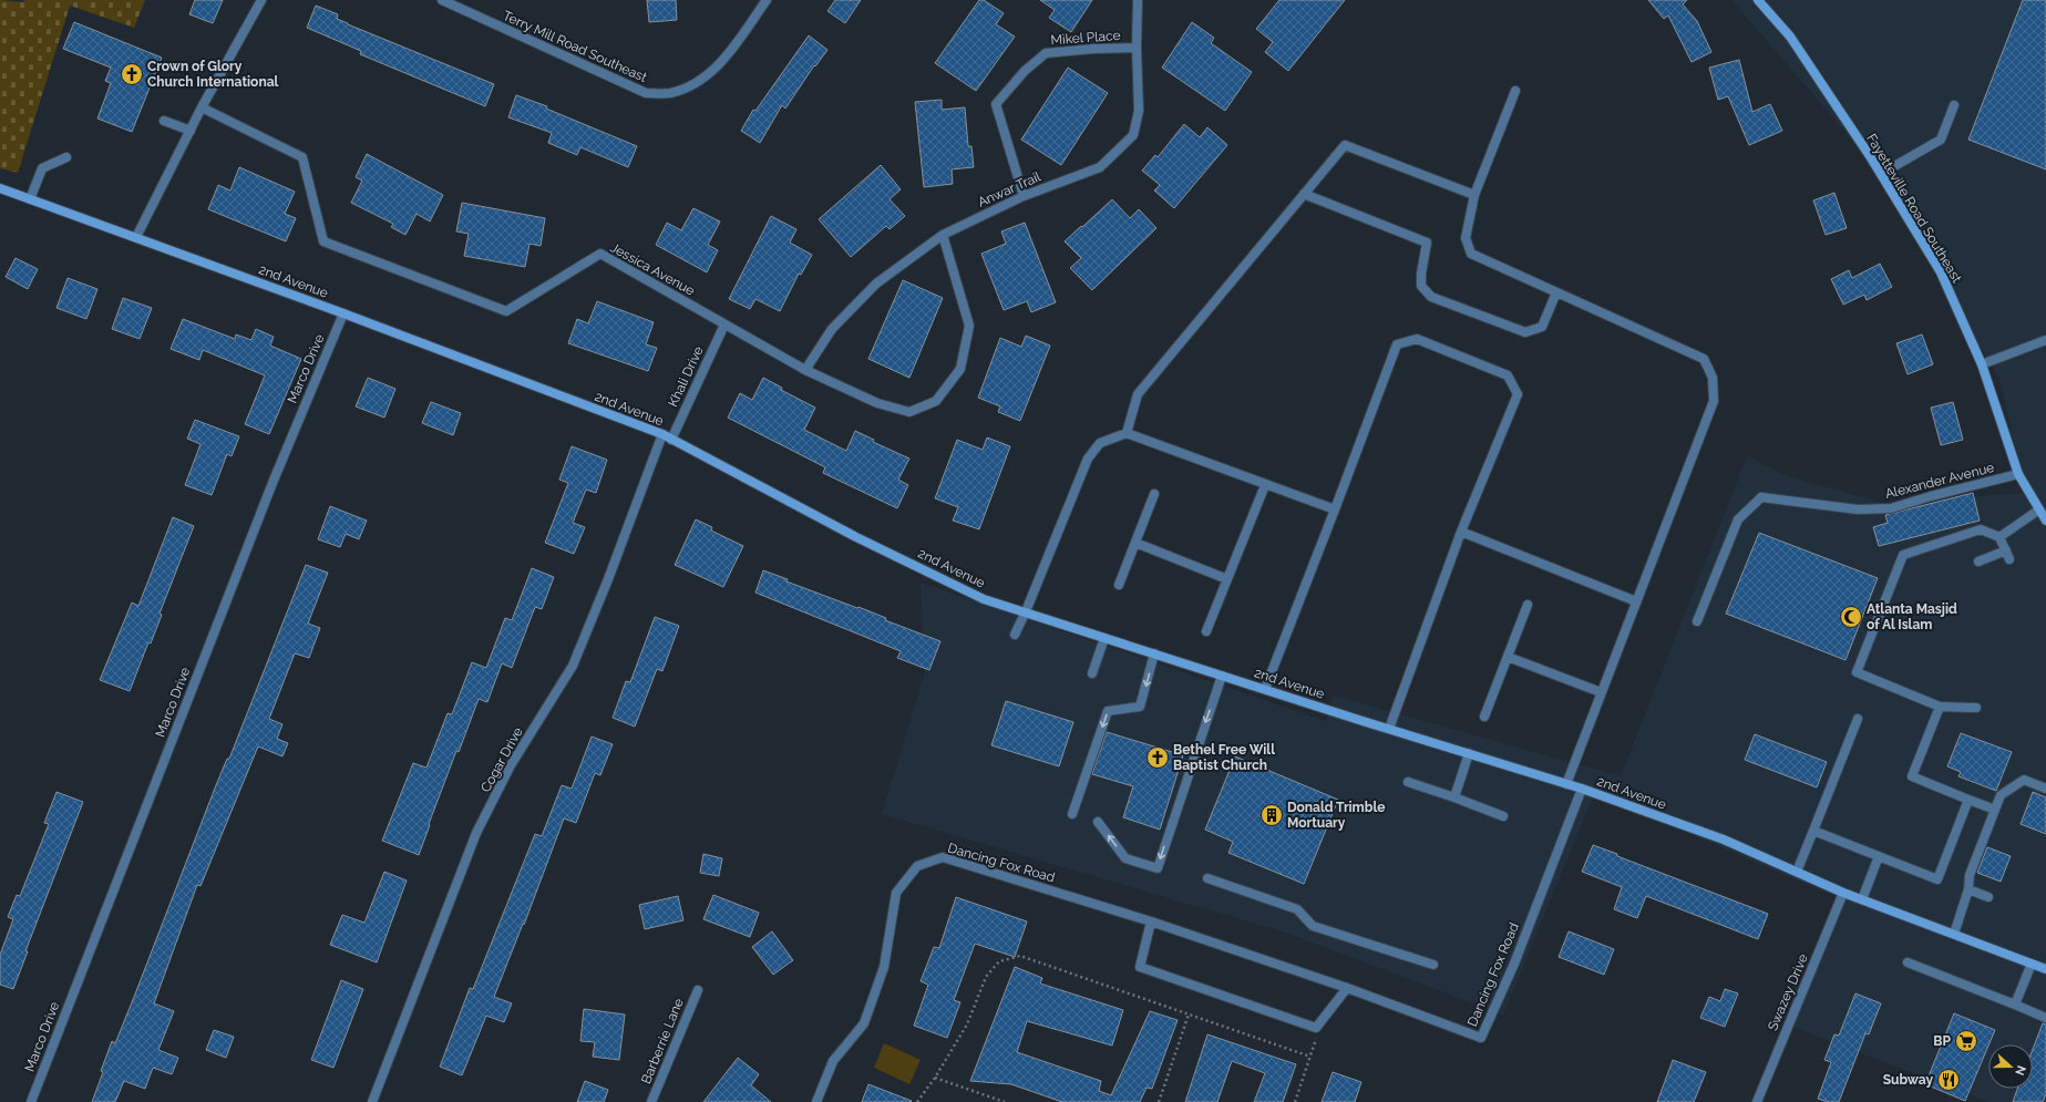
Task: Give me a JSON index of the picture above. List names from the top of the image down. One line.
{"streets":{"street":["Mikel Place","Terry Mill Road Southeast","Anwar Trail","Fayetteville Road Southeast","Jessica Avenue","2nd Avenue","Marco Drive","Khali Drive","Alexander Avenue","Cogar Drive","Dancing Fox Road","Swazey Drive","Barberrie Lane"]},"crossings":[["Mikel Place","Anwar Trail"],["Anwar Trail","Jessica Avenue"],["Fayetteville Road Southeast","Alexander Avenue"],["Jessica Avenue","Khali Drive"],["2nd Avenue","Marco Drive"],["2nd Avenue","Khali Drive"],["2nd Avenue","Cogar Drive"],["2nd Avenue","Dancing Fox Road"],["2nd Avenue","Swazey Drive"]],"places":{"church":["Crown of Glory Church International","Bethel Free Will Baptist Church"],"mosque":["Atlanta Masjid of Al Islam"],"building":["Donald Trimble Mortuary"],"supermarket":["BP"],"restaurant":["Subway"]},"north":"right"}
